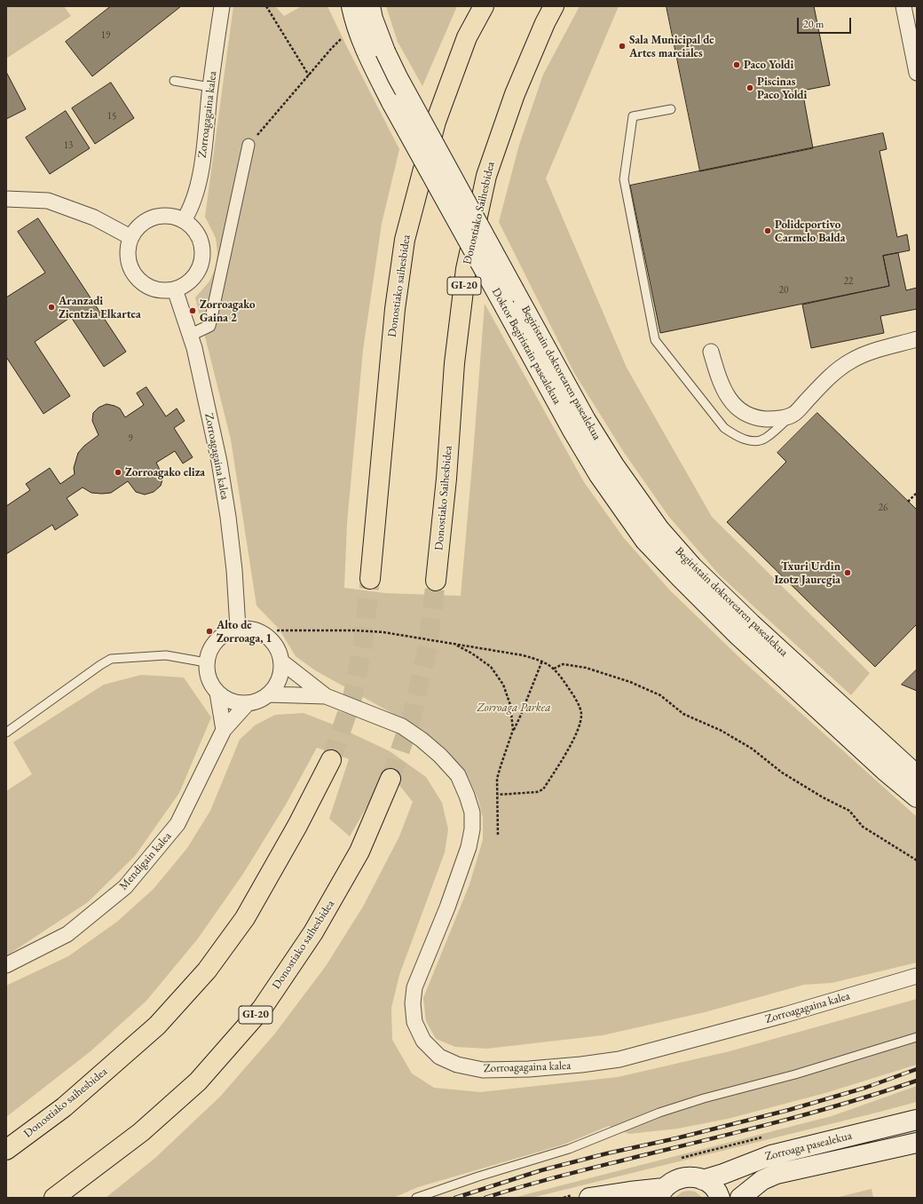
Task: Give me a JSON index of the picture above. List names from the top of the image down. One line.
{"streets":{"highway":["Donostiako Saihesbidea","Donostiako saihesbidea","GI-20"],"main road":["Doktor Begiristain pasealekua","Begiristain doktorearen pasealekua","Zorroaga pasealekua"],"street":["Zorroagagaina kalea","Mendigain kalea"]},"crossings":[["Zorroagagaina kalea","Mendigain kalea"],["Doktor Begiristain pasealekua","Begiristain doktorearen pasealekua"]],"parks":["Zorroaga Parkea"],"places":["Sala Municipal de Artes marciales","Paco Yoldi","Piscinas Paco Yoldi","Polideportivo Carmelo Balda","Aranzadi Zientzia Elkartea","Zorroagako Gaina 2","Zorroagako eliza","Txuri Urdin Izotz Jauregia","Alto de Zorroaga, 1"],"house_numbers":["19","15","13","22","20","9","26"],"scale_bar":"20 m"}
